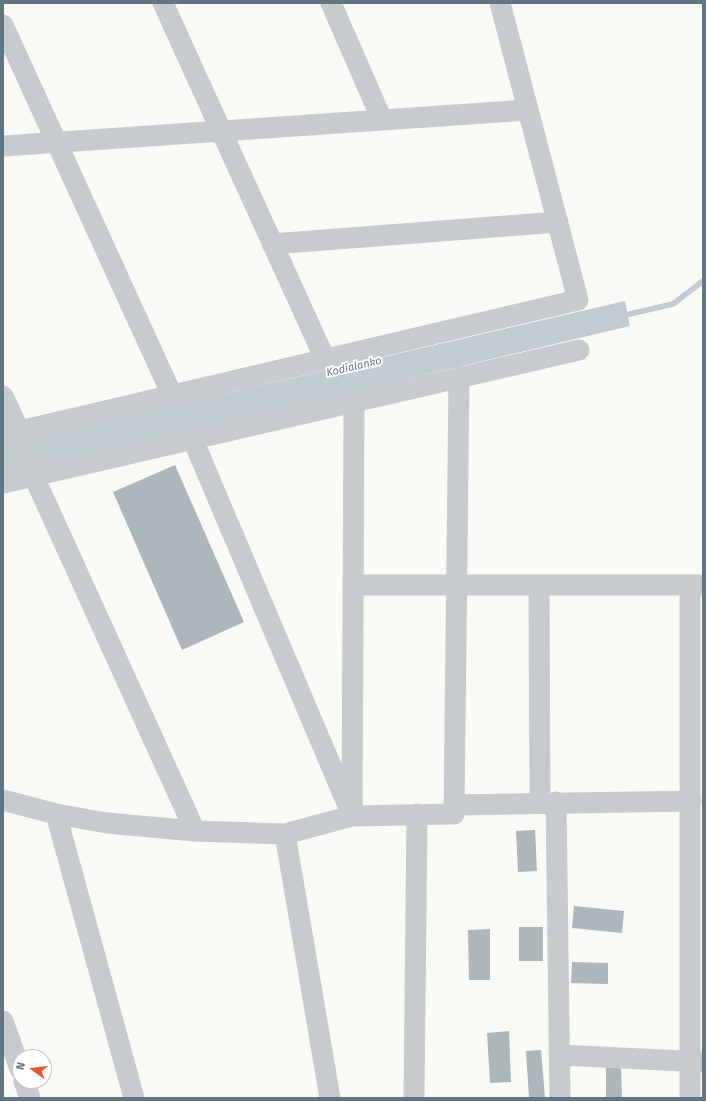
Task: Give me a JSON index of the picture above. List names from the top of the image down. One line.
{"water":["Kodialanko"],"north":"left"}
